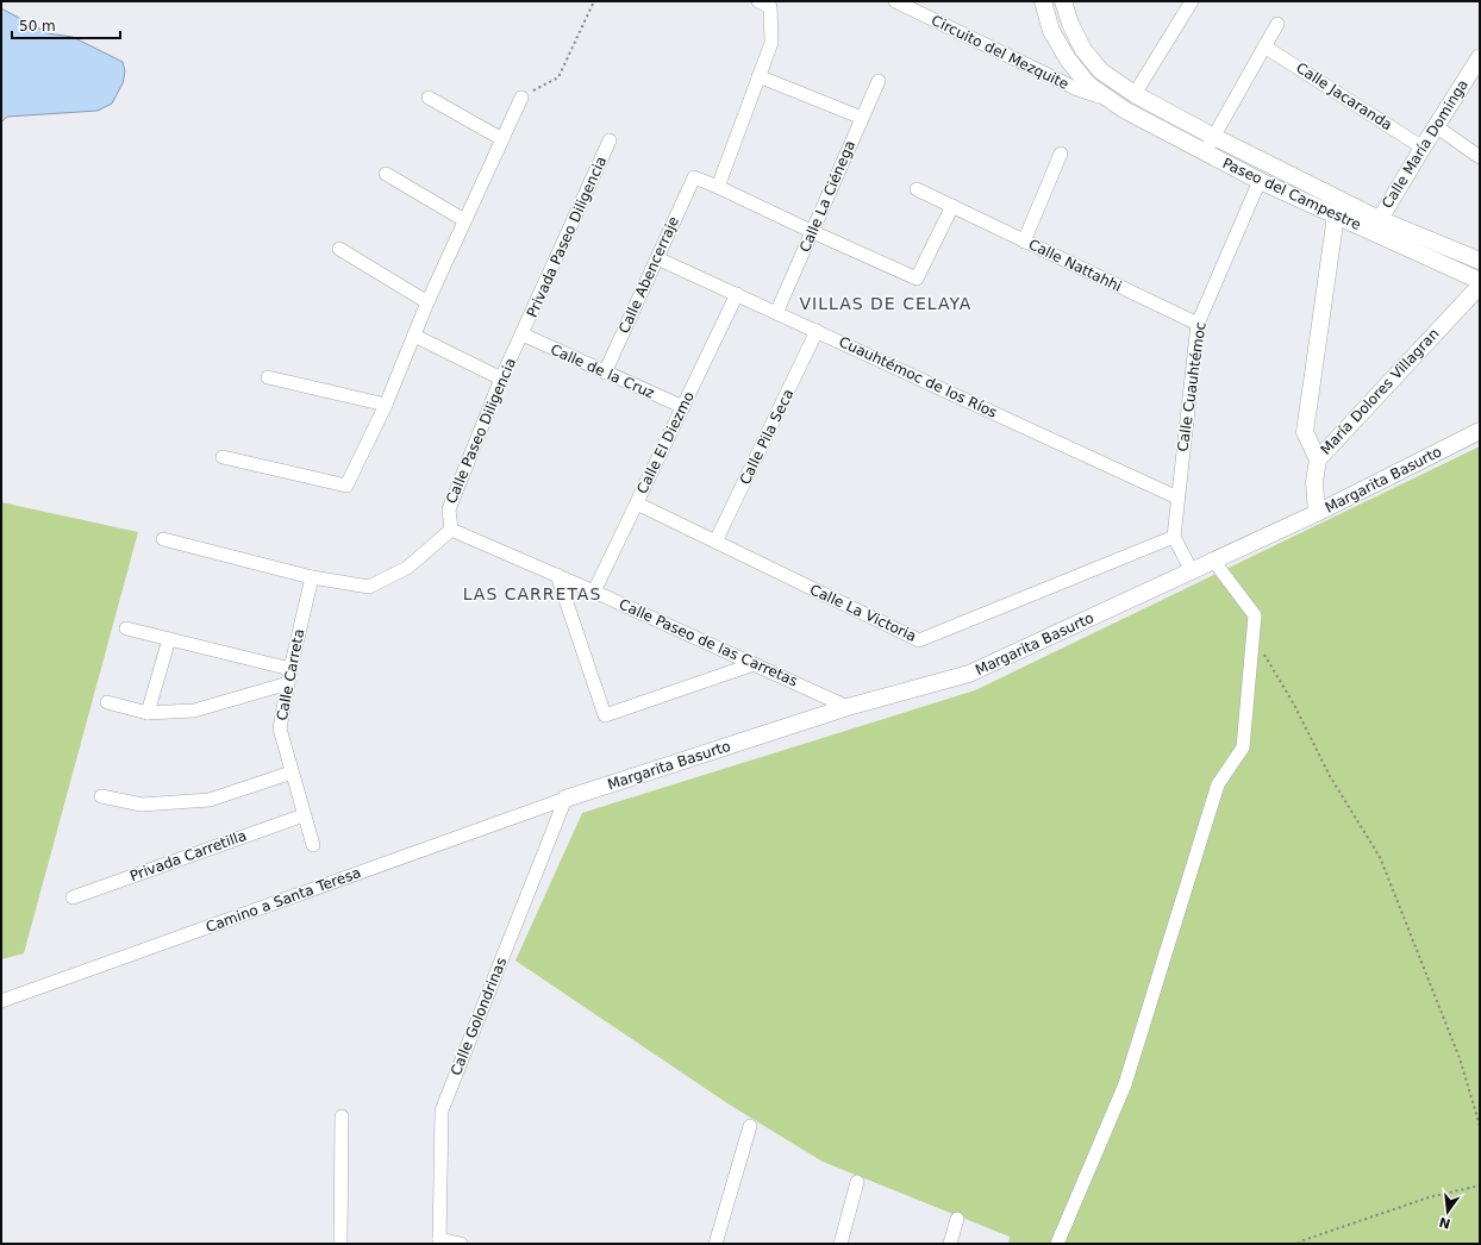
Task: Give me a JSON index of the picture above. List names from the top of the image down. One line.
{"streets":{"street":["Circuito del Mezquite","Calle Jacaranda","Calle María Dominga","Paseo del Campestre","Calle La Ciénega","Privada Paseo Diligencia","Calle Nattahhi","Calle Abencerraje","Calle de la Cruz","Cuauhtémoc de los Ríos","Calle Cuauhtémoc","María Dolores Villagran","Calle Paseo Diligencia","Calle Pila Seca","Calle El Diezmo","Margarita Basurto","Calle La Victoria","Calle Paseo de las Carretas","Calle Carreta","Privada Carretilla","Camino a Santa Teresa","Calle Golondrinas"]},"crossings":[["Circuito del Mezquite","Paseo del Campestre"],["Calle Jacaranda","Calle María Dominga"],["Calle María Dominga","Paseo del Campestre"],["Paseo del Campestre","Calle Cuauhtémoc"],["Calle La Ciénega","Cuauhtémoc de los Ríos"],["Privada Paseo Diligencia","Calle de la Cruz"],["Privada Paseo Diligencia","Calle Paseo Diligencia"],["Calle Nattahhi","Calle Cuauhtémoc"],["Calle Abencerraje","Calle de la Cruz"],["Calle Abencerraje","Cuauhtémoc de los Ríos"],["Calle de la Cruz","Calle Paseo Diligencia"],["Calle de la Cruz","Calle El Diezmo"],["Cuauhtémoc de los Ríos","Calle Cuauhtémoc"],["Cuauhtémoc de los Ríos","Calle Pila Seca"],["Cuauhtémoc de los Ríos","Calle El Diezmo"],["Calle Cuauhtémoc","Calle La Victoria"],["María Dolores Villagran","Margarita Basurto"],["Calle Paseo Diligencia","Calle Paseo de las Carretas"],["Calle Pila Seca","Calle La Victoria"],["Calle El Diezmo","Calle La Victoria"],["Calle El Diezmo","Calle Paseo de las Carretas"],["Margarita Basurto","Calle Paseo de las Carretas"],["Margarita Basurto","Camino a Santa Teresa"],["Margarita Basurto","Calle Golondrinas"],["Calle Carreta","Privada Carretilla"],["Camino a Santa Teresa","Calle Golondrinas"]],"districts":["VILLAS DE CELAYA","LAS CARRETAS"],"scale_bar":"50 m","north":"bottom"}
